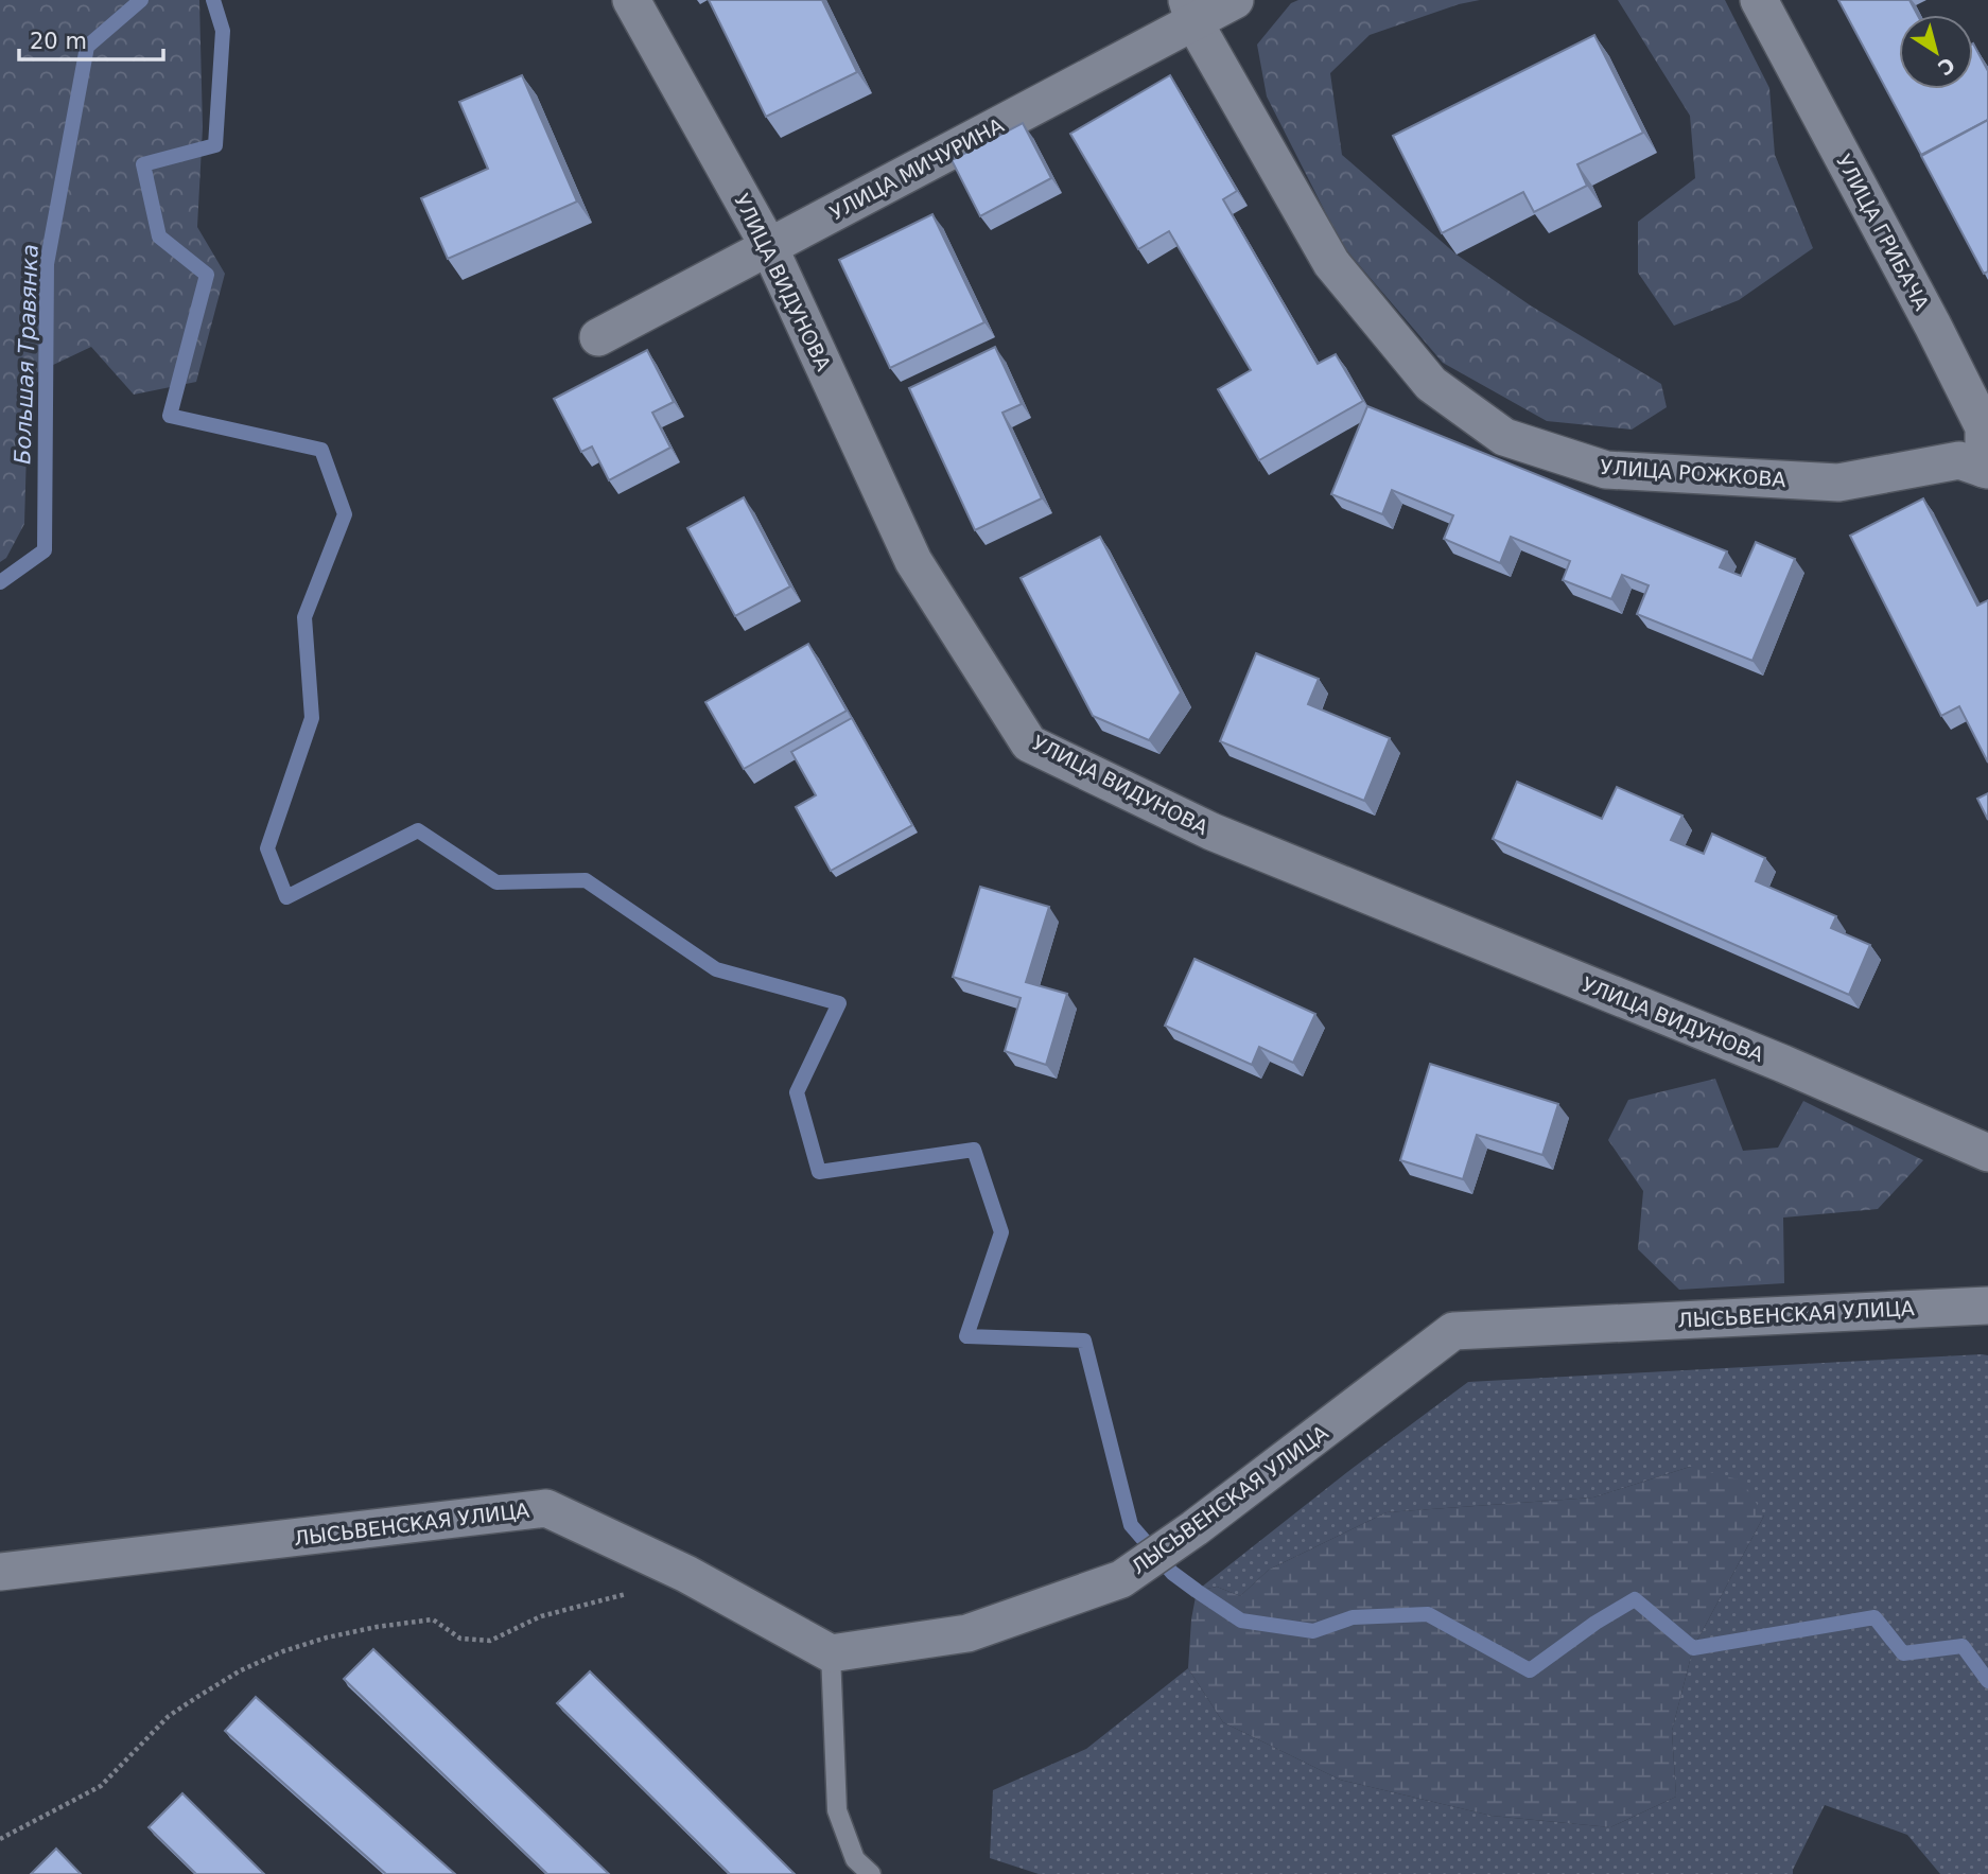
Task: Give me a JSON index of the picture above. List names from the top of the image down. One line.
{"streets":{"street":["УЛИЦА МИЧУРИНА","УЛИЦА ГРИБАЧА","УЛИЦА ВИДУНОВА","УЛИЦА РОЖКОВА","ЛЫСЬВЕНСКАЯ УЛИЦА"]},"crossings":[["УЛИЦА МИЧУРИНА","УЛИЦА ВИДУНОВА"],["УЛИЦА МИЧУРИНА","УЛИЦА РОЖКОВА"],["УЛИЦА ГРИБАЧА","УЛИЦА РОЖКОВА"]],"water":["Большая Травянка"],"scale_bar":"20 m","north":"bottom right"}
